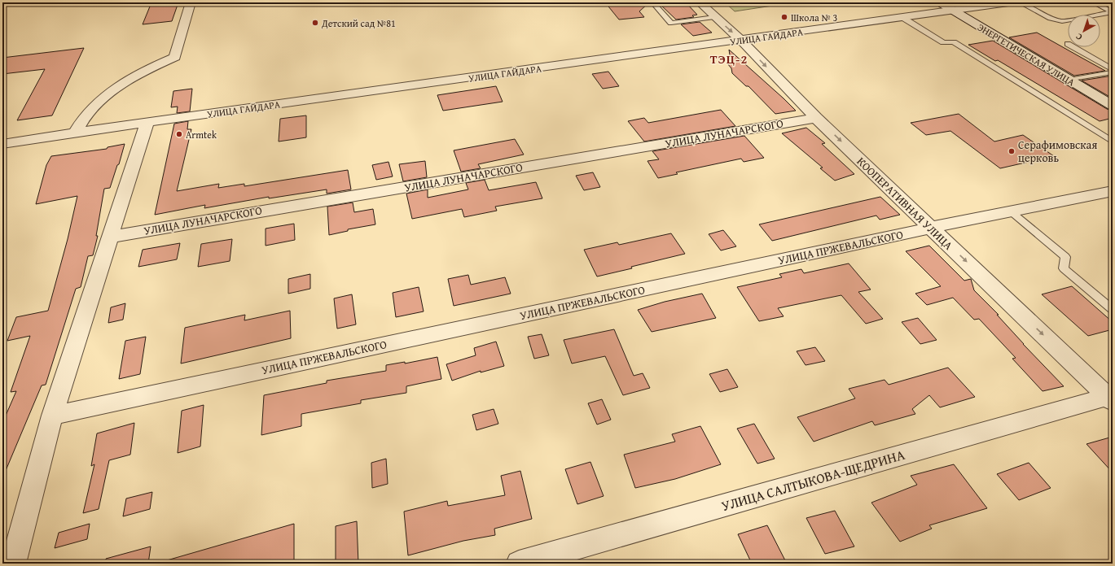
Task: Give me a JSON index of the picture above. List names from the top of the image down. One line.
{"streets":{"street":["УЛИЦА ГАЙДАРА","ЭНЕРГЕТИЧЕСКАЯ УЛИЦА","УЛИЦА ЛУНАЧАРСКОГО","КООПЕРАТИВНАЯ УЛИЦА","УЛИЦА ПРЖЕВАЛЬСКОГО","УЛИЦА САЛТЫКОВА-ЩЕДРИНА"]},"crossings":[["УЛИЦА ГАЙДАРА","ЭНЕРГЕТИЧЕСКАЯ УЛИЦА"],["УЛИЦА ГАЙДАРА","КООПЕРАТИВНАЯ УЛИЦА"],["УЛИЦА ЛУНАЧАРСКОГО","КООПЕРАТИВНАЯ УЛИЦА"],["КООПЕРАТИВНАЯ УЛИЦА","УЛИЦА ПРЖЕВАЛЬСКОГО"],["КООПЕРАТИВНАЯ УЛИЦА","УЛИЦА САЛТЫКОВА-ЩЕДРИНА"]],"one_way":["КООПЕРАТИВНАЯ УЛИЦА"],"districts":["ТЭЦ-2"],"places":["Школа № 3","Детский сад №81","Armtek","Серафимовская церковь"],"north":"bottom left"}
